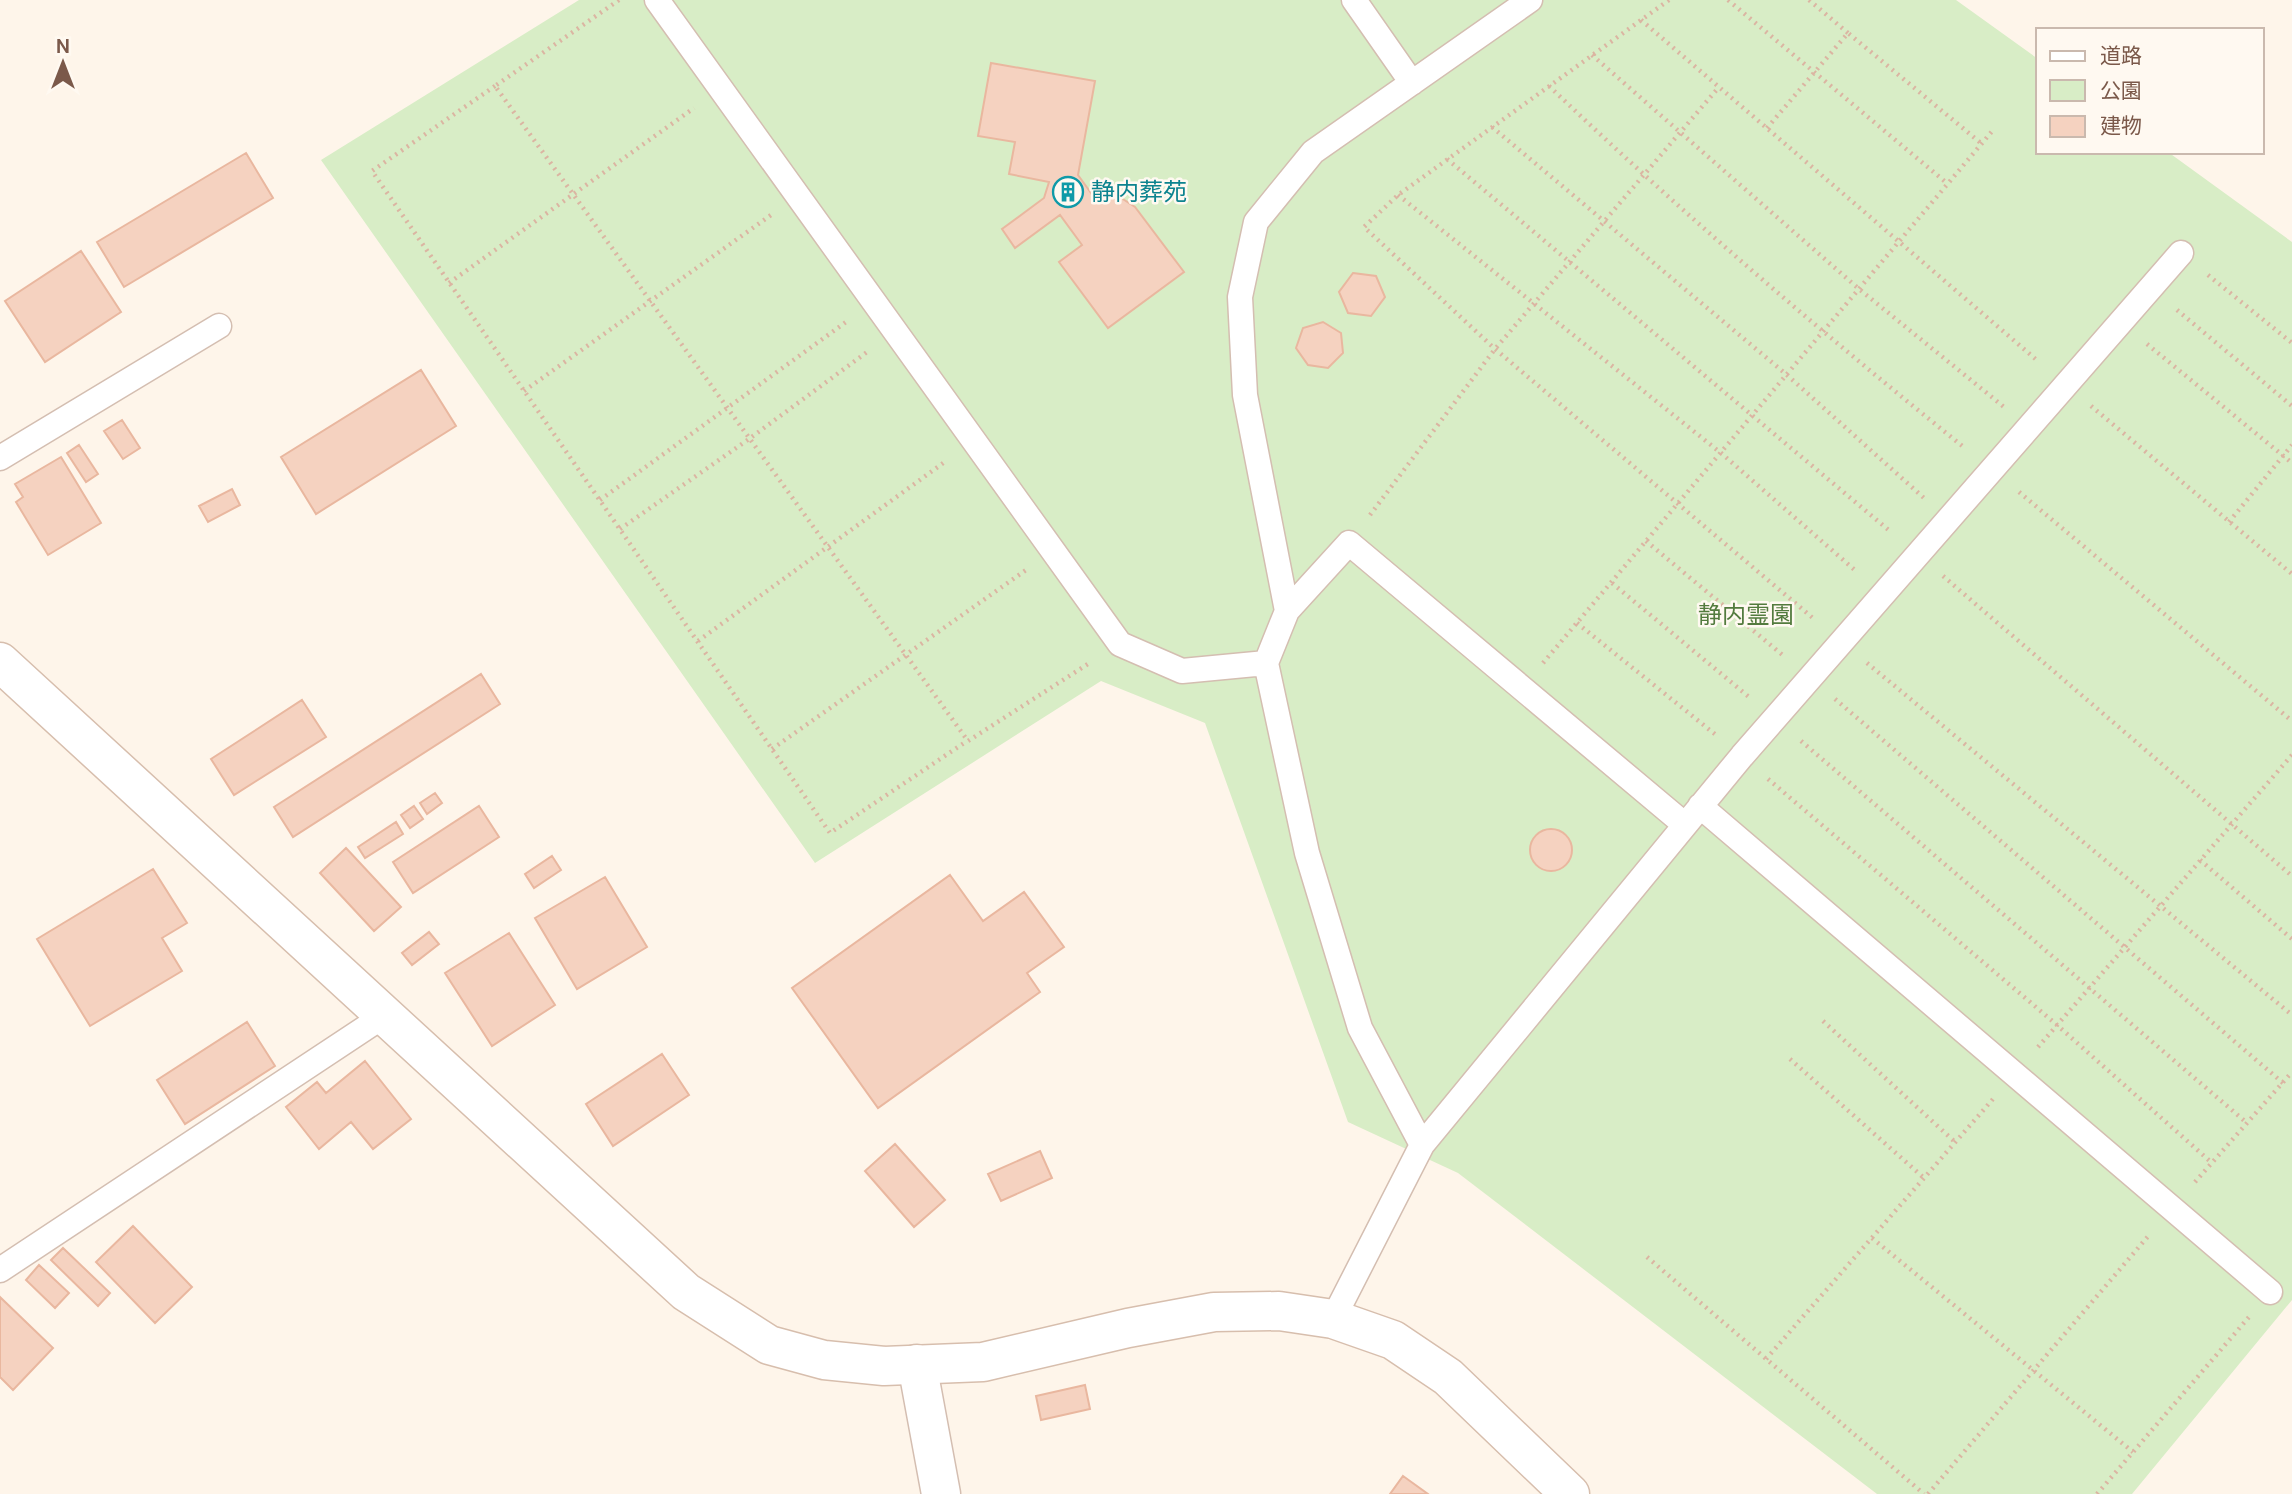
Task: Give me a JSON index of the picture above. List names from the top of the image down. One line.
{"parks":["静内霊園"],"places":{"building":["静内葬苑"]},"legend":["道路","公園","建物"],"north":"top"}
